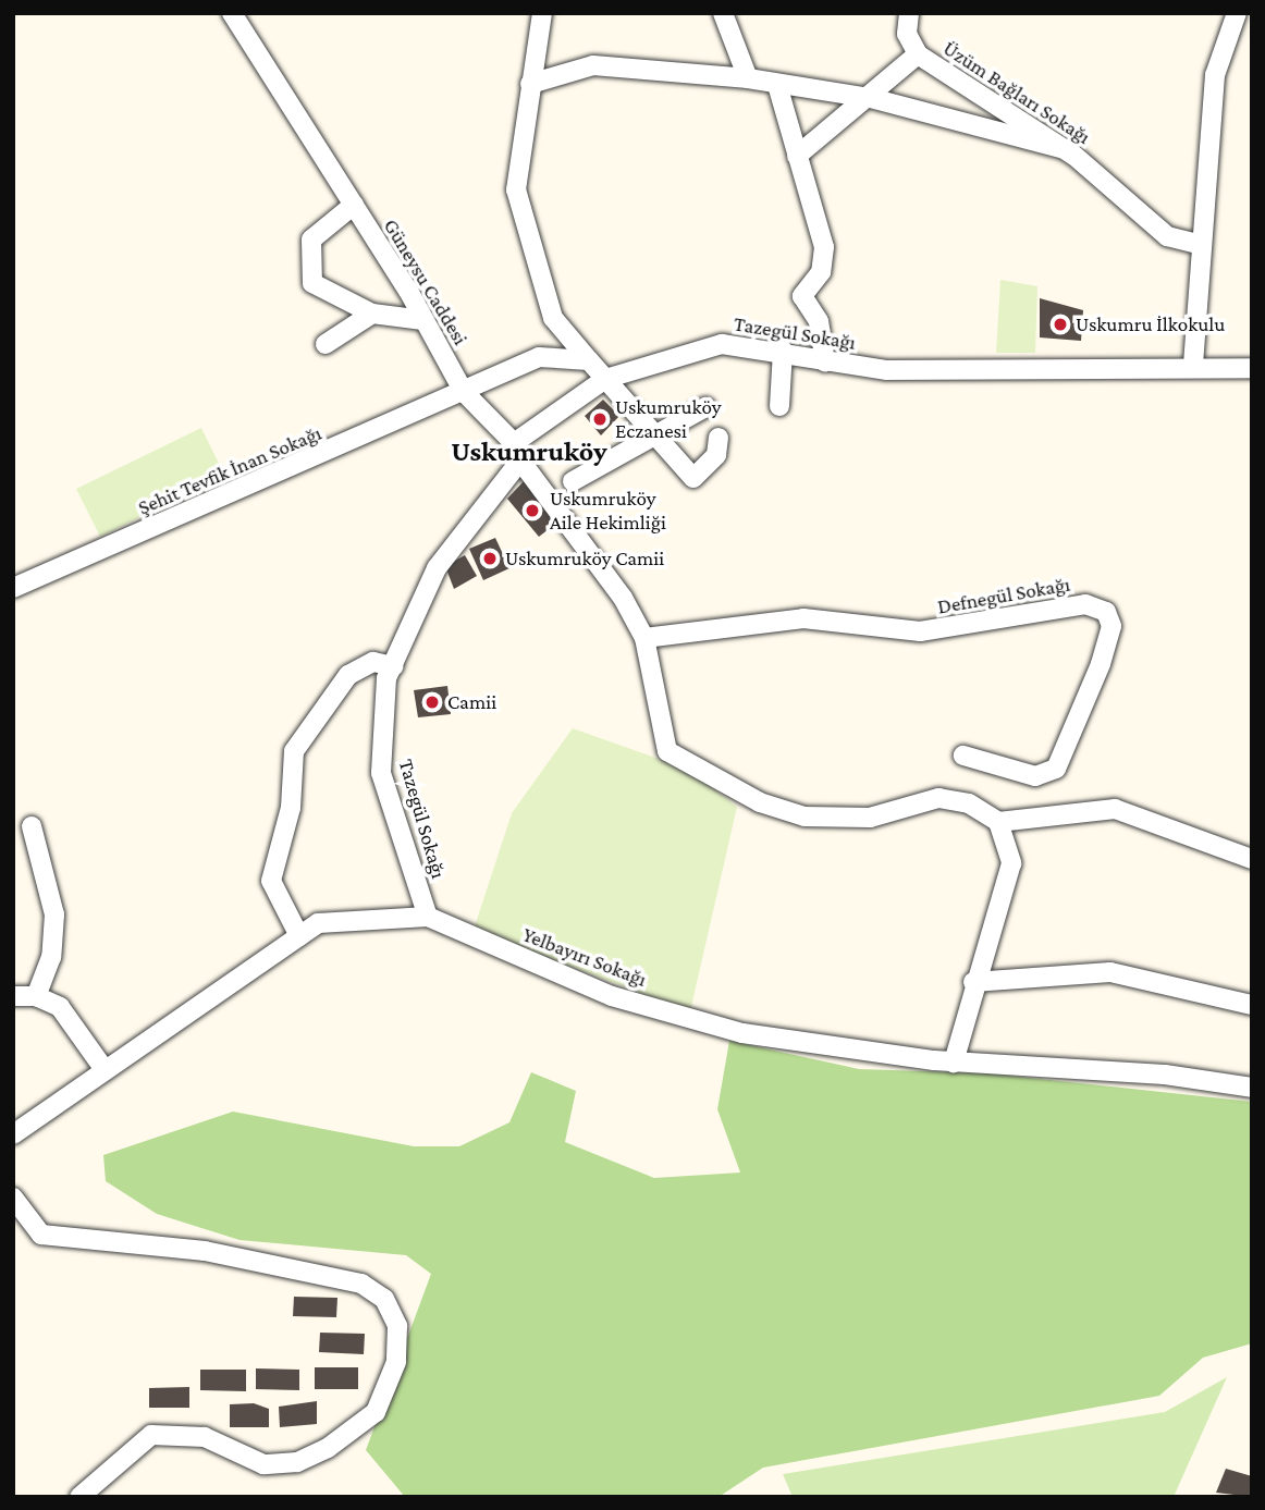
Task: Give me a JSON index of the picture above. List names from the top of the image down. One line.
{"streets":{"street":["Üzüm Bağları Sokağı","Güneysu Caddesi","Tazegül Sokağı","Şehit Tevfik İnan Sokağı","Defnegül Sokağı","Yelbayırı Sokağı"]},"crossings":[["Güneysu Caddesi","Tazegül Sokağı"],["Güneysu Caddesi","Şehit Tevfik İnan Sokağı"],["Güneysu Caddesi","Defnegül Sokağı"],["Tazegül Sokağı","Yelbayırı Sokağı"]],"districts":["Uskumruköy"],"places":["Uskumru İlkokulu","Uskumruköy Eczanesi","Uskumruköy Aile Hekimliği","Uskumruköy Camii","Camii"]}
